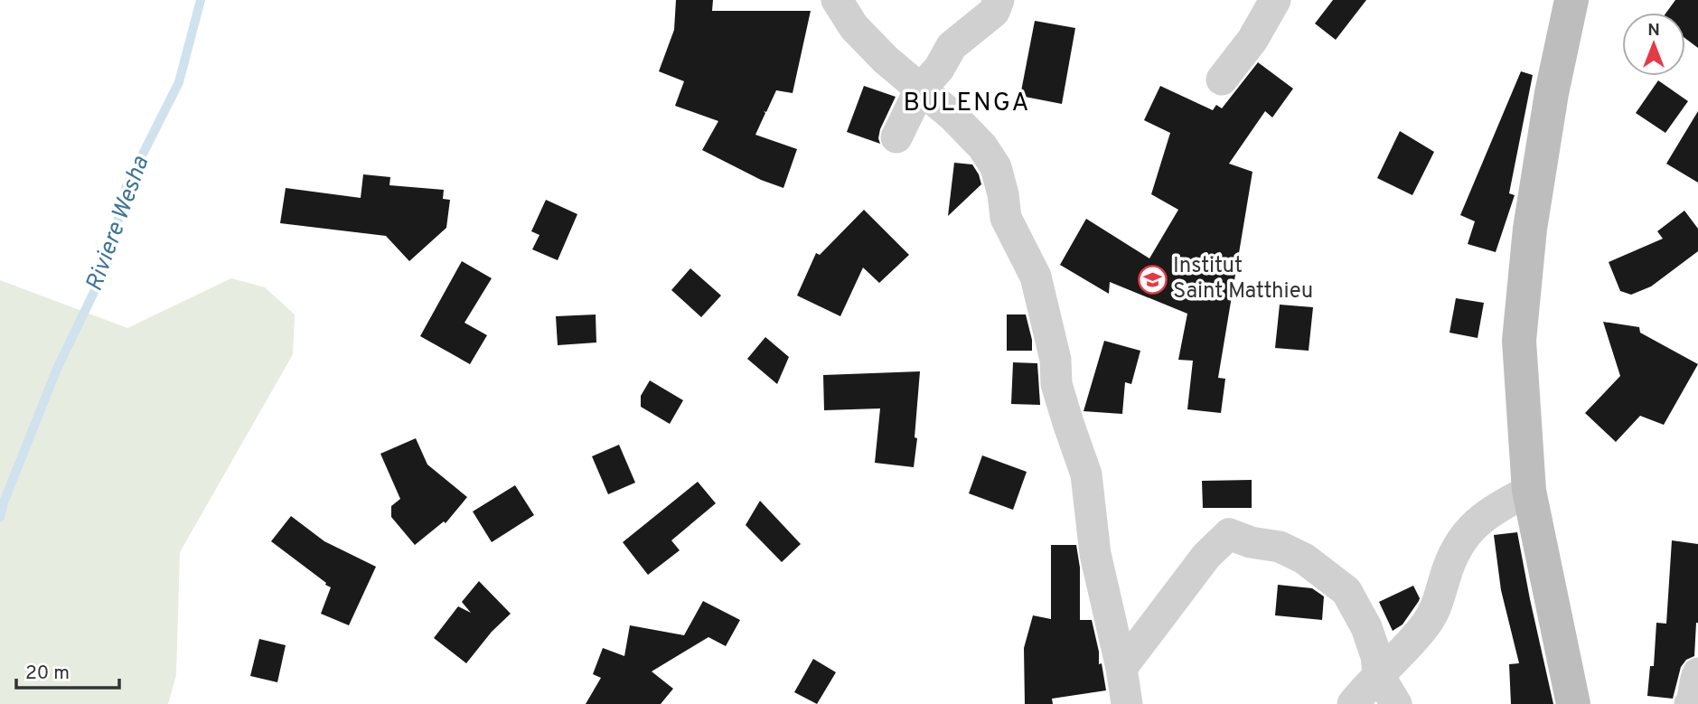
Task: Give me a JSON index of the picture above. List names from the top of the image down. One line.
{"districts":["BULENGA"],"water":["Riviere Wesha"],"places":{"school or university":["Institut Saint Matthieu"]},"scale_bar":"20 m","north":"top"}
